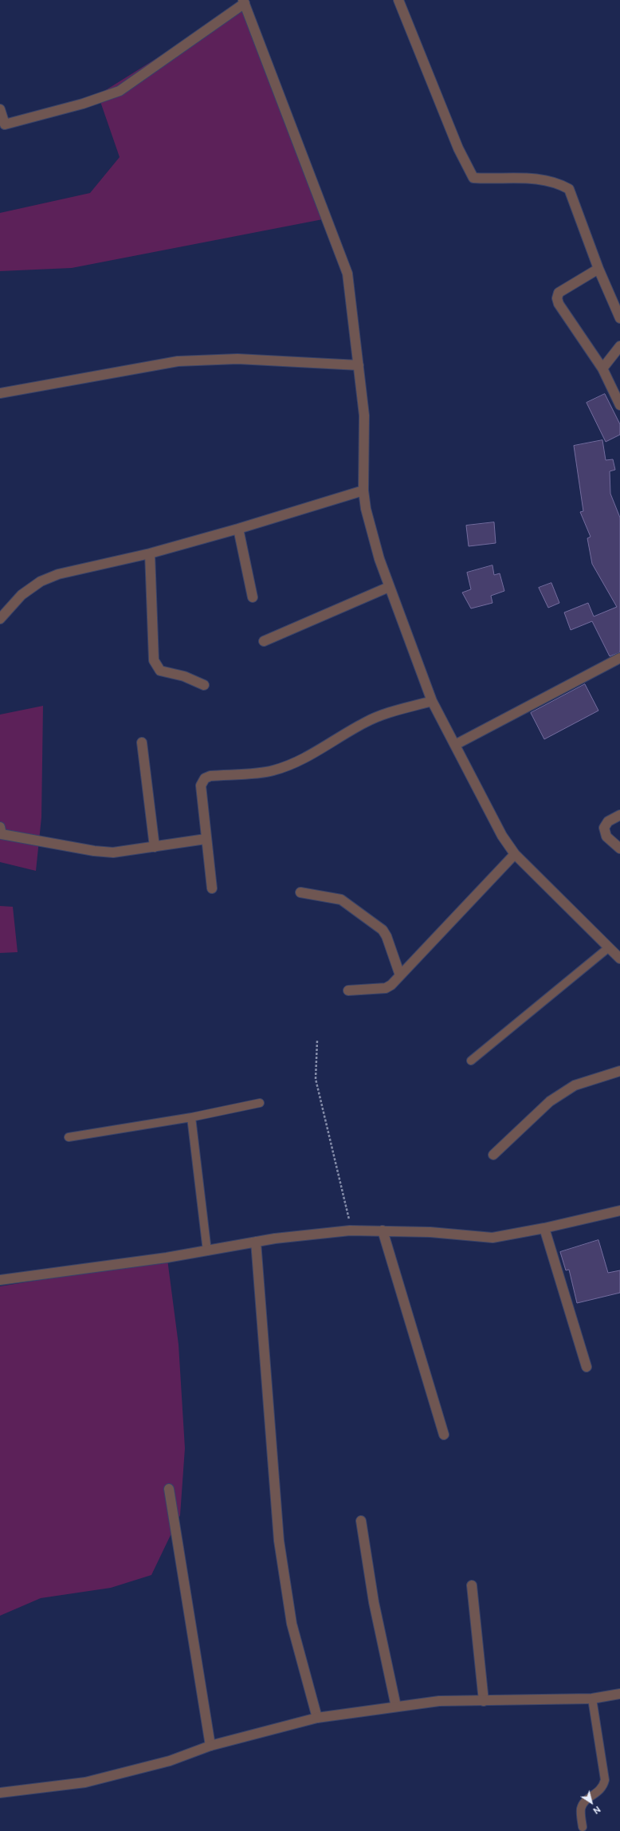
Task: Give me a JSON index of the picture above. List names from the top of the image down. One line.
{"north":"bottom right"}
